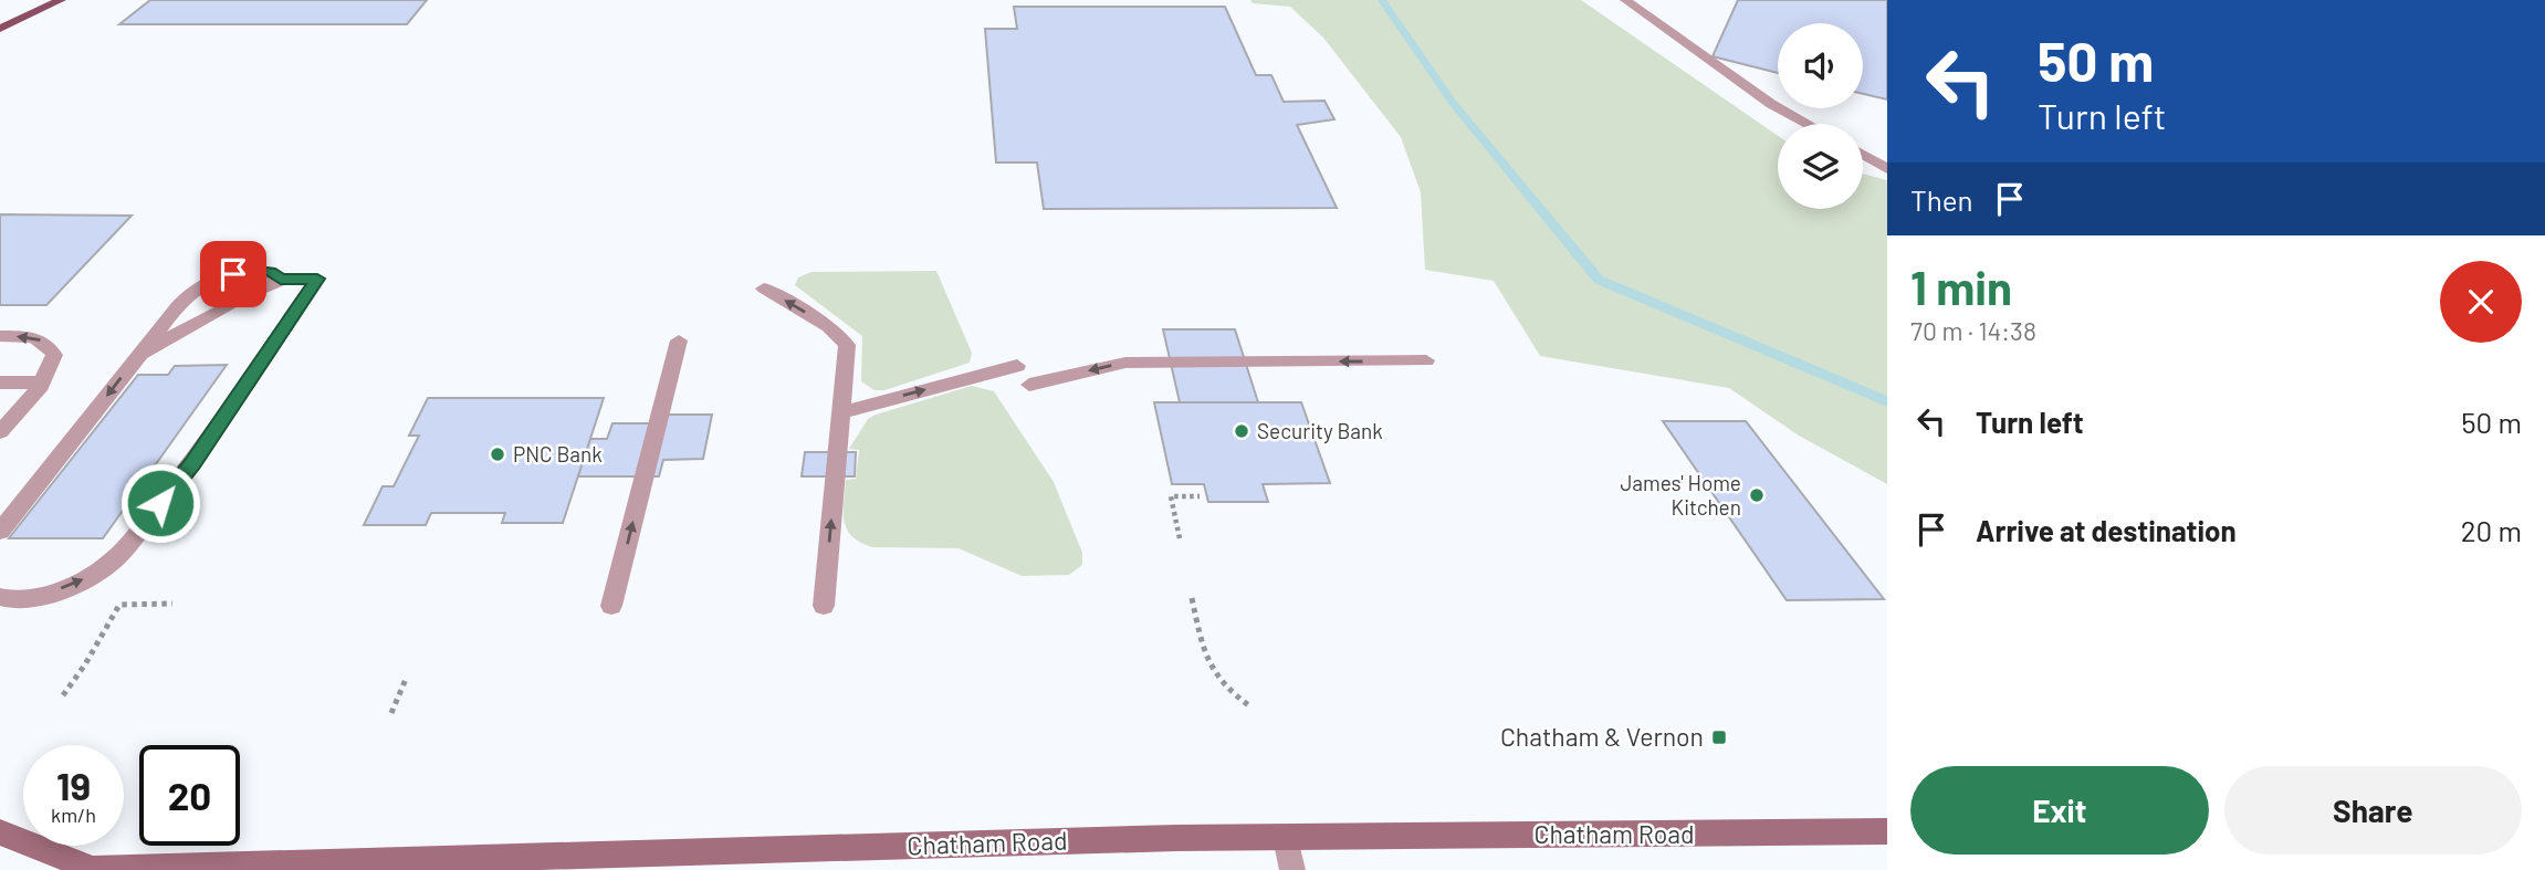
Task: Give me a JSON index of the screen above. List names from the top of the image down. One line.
{"streets":{"main road":["Chatham Road"]},"places":{"other":["Security Bank","PNC Bank","James' Home Kitchen"],"transit":["Chatham & Vernon"]},"page":{"turn":["50 m","Turn left"],"then":"Then","heading":["1 min","70 m · 14:38"],"list":[{"name":"Turn left","value":"50 m"},{"name":"Arrive at destination","value":"20 m"}],"speed":"19 km/h","limit":"20","buttons":["Exit","Share"]}}
